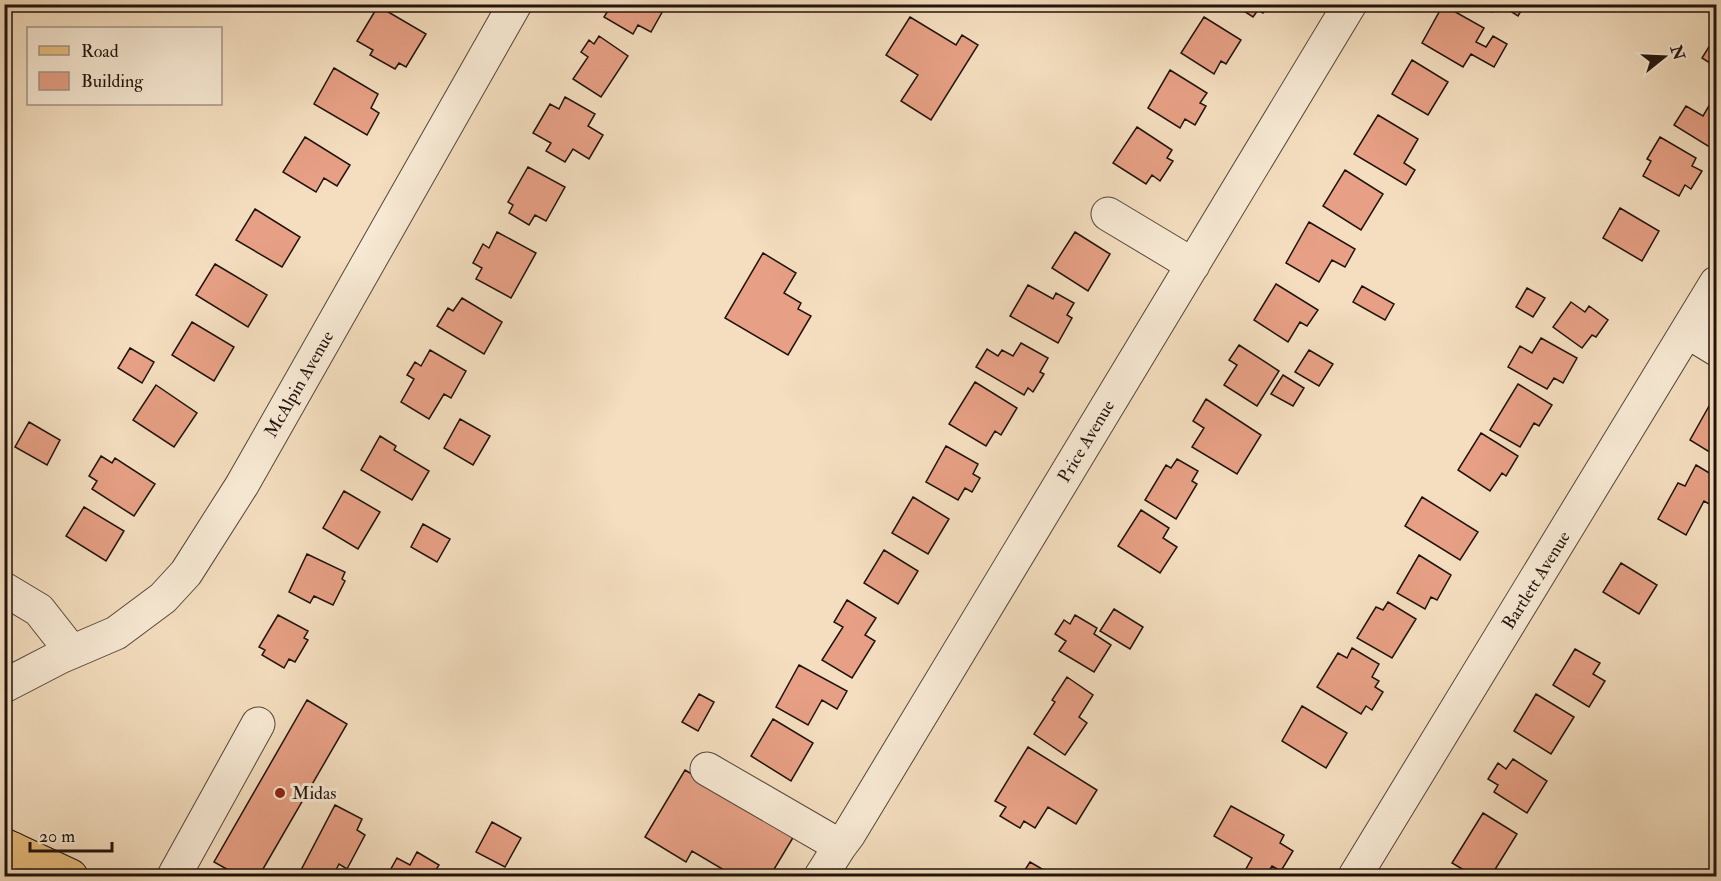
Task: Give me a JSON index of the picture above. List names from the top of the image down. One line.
{"streets":{"street":["McAlpin Avenue","Price Avenue","Bartlett Avenue"]},"places":["Midas"],"legend":["Road","Building"],"scale_bar":"20 m","north":"right"}
